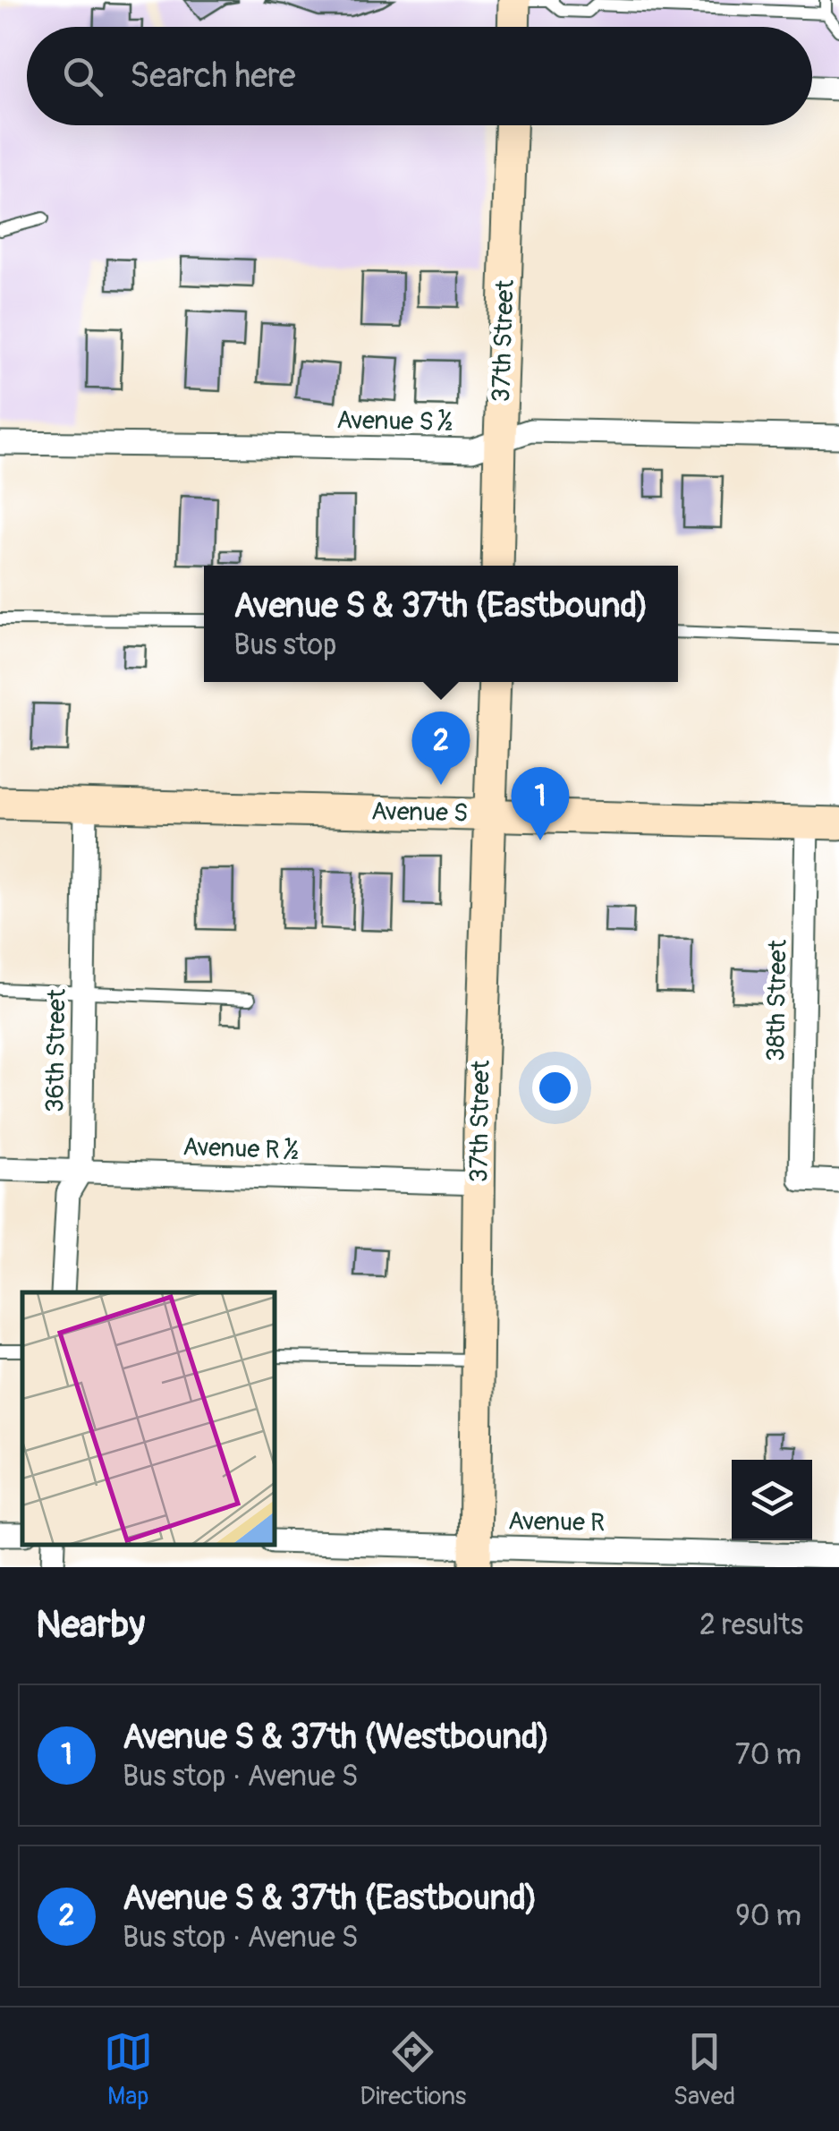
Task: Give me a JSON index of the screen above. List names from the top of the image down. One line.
{"streets":{"main road":["37th Street","Avenue S"],"street":["Avenue S ½","38th Street","36th Street","Avenue R ½","Avenue R"]},"crossings":[["37th Street","Avenue S ½"],["37th Street","Avenue S"],["37th Street","Avenue R ½"],["37th Street","Avenue R"],["Avenue S","38th Street"],["Avenue S","36th Street"],["36th Street","Avenue R ½"]],"page":{"search":"Search here","popup":["Avenue S & 37th (Eastbound)","Bus stop"],"pins":["2","1"],"heading":["Nearby","2 results"],"list":[{"mark":"1","name":"Avenue S & 37th (Westbound)","note":"Bus stop · Avenue S","value":"70 m"},{"mark":"2","name":"Avenue S & 37th (Eastbound)","note":"Bus stop · Avenue S","value":"90 m"}],"nav":["Map","Directions","Saved"]}}
